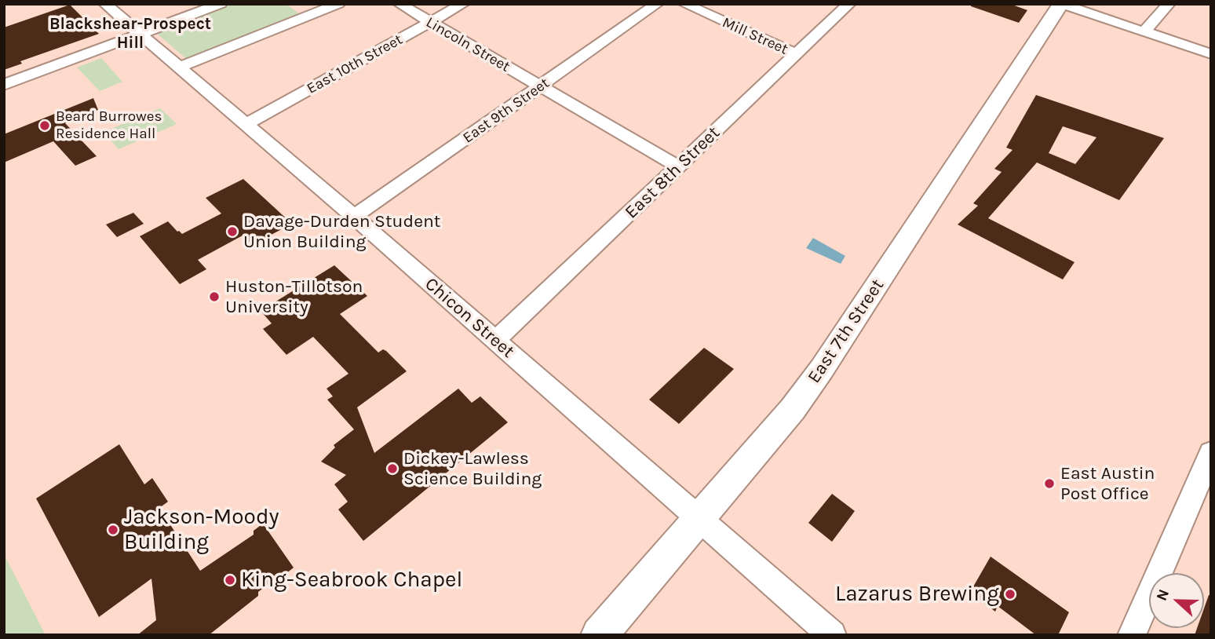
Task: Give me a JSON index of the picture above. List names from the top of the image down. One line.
{"streets":{"main road":["East 7th Street"],"street":["Mill Street","Lincoln Street","East 10th Street","East 9th Street","East 8th Street","Chicon Street"]},"crossings":[["Mill Street","East 8th Street"],["Lincoln Street","East 10th Street"],["Lincoln Street","East 9th Street"],["Lincoln Street","East 8th Street"],["East 10th Street","Chicon Street"],["East 9th Street","Chicon Street"],["East 8th Street","Chicon Street"],["Chicon Street","East 7th Street"]],"districts":["Blackshear-Prospect Hill"],"places":["Beard Burrowes Residence Hall","Davage-Durden Student Union Building","Huston-Tillotson University","Dickey-Lawless Science Building","East Austin Post Office","Jackson-Moody Building","King-Seabrook Chapel","Lazarus Brewing"],"north":"left"}
